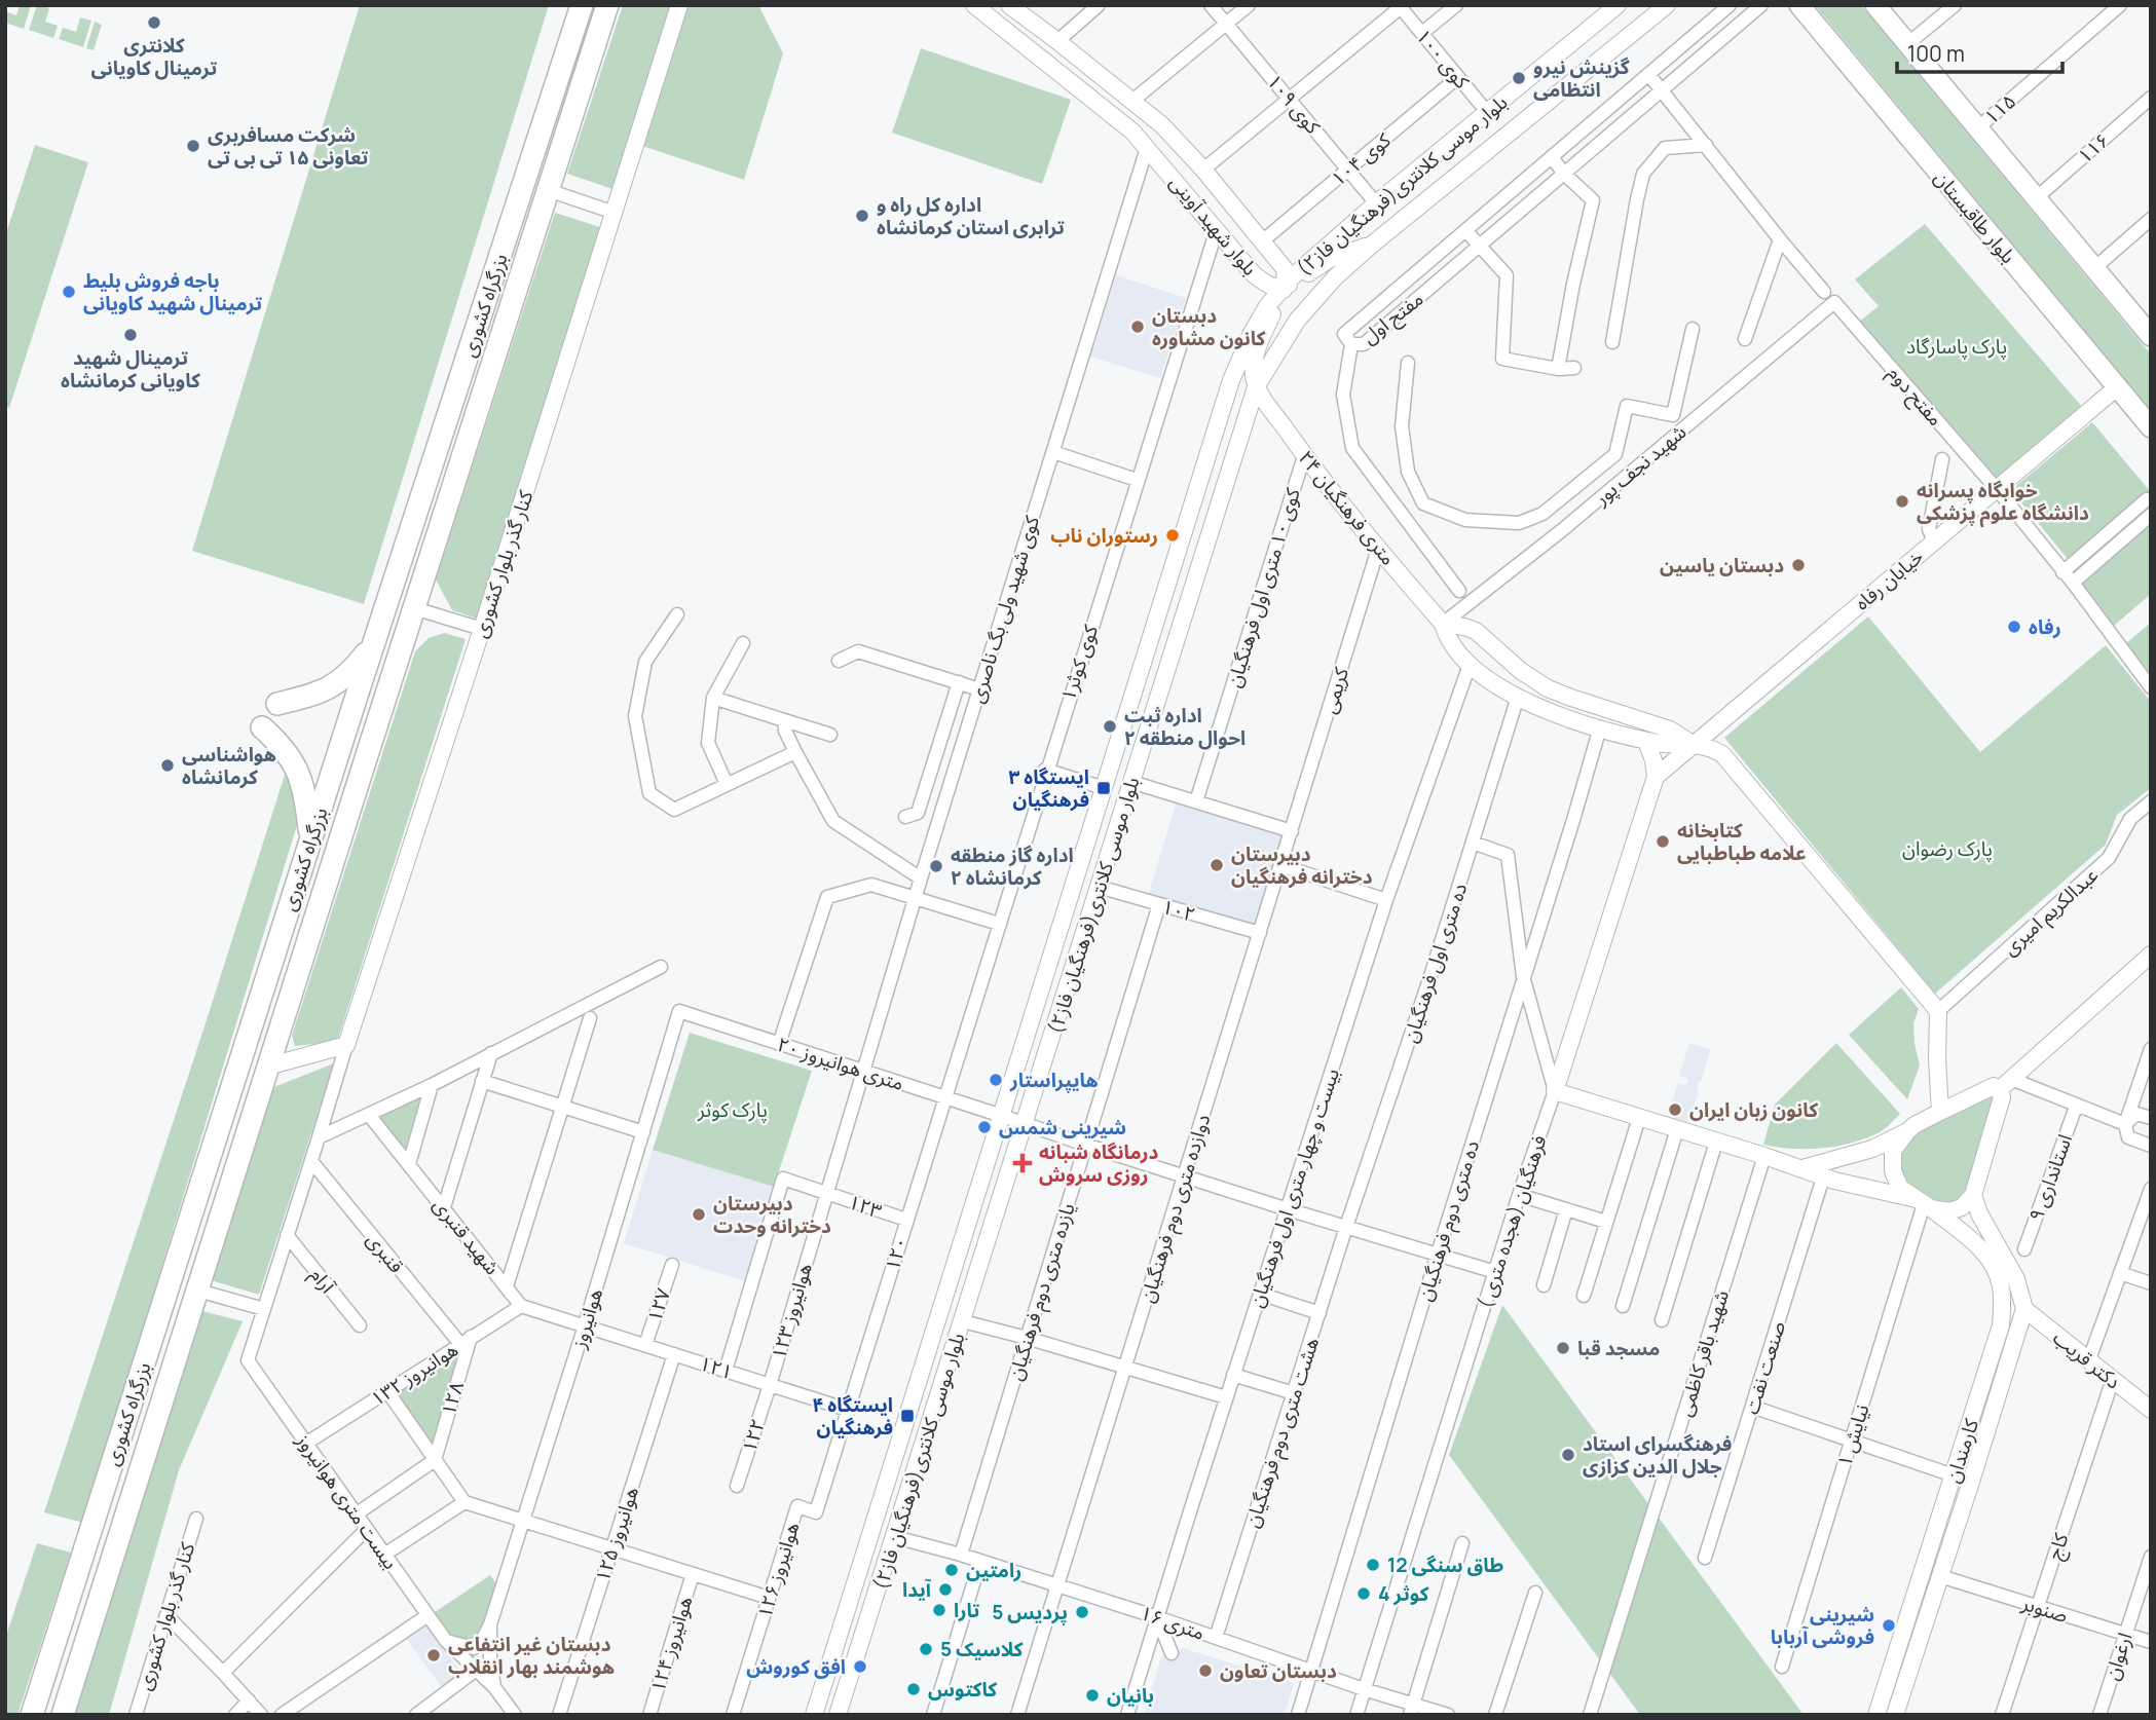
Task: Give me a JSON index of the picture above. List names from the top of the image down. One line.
{"streets":{"highway":["بزرگراه کشوری"],"main road":["بلوار موسی کلانتری(فرهنگیان فاز۲)","بلوار طاقبستان","بلوار شهید آوینی","۲۴ متری فرهنگیان","کنار گذر بلوار کشوری","خیابان رفاه","فرهنگیان (هجده متری )","دکتر قریب","کارمندان"],"street":["کوی ۱۰۰","کوی ۱۰۹","۱۱۵","۱۱۶","کوی ۱۰۴","مفتح اول","مفتح دوم","شهید نجف پور","کوی ۱۰ متری اول فرهنگیان","کوی شهید ولی بگ ناصری","کوی کوثر۱","کریمی","۱۰۲","عبدالکریم امیری","ده متری اول فرهنگیان","۲۰ متری هوانیروز","استانداری ۹","بیست و چهار متری اول فرهنگیان","۱۲۳","دوازده متری دوم فرهنگیان","ده متری دوم فرهنگیان","شهید قنبری","قنبری","۱۲۰","آرام","یازده متری دوم فرهنگیان","۱۲۷","۱۲۳ هوانیروز","هوانیروز","شهید باقر کاظمی","۱۲۱","صنعت نفت","هوانیروز ۱۳۲","۱۲۸","هشت متری دوم فرهنگیان","۱۲۲","نیایش ۱","بیست متری هوانیروز","هوانیروز ۱۲۵","کاج","هوانیروز ۱۲۶","صنوبر","۱۶ متری","هوانیروز ۱۲۴","ارغوان"]},"crossings":[["کوی ۱۰۰","کوی ۱۰۴"],["کوی ۱۰۰","بلوار موسی کلانتری(فرهنگیان فاز۲)"],["کوی ۱۰۹","کوی ۱۰۴"],["کوی ۱۰۹","بلوار موسی کلانتری(فرهنگیان فاز۲)"],["کوی ۱۰۴","بلوار شهید آوینی"],["بلوار موسی کلانتری(فرهنگیان فاز۲)","بلوار شهید آوینی"],["بلوار موسی کلانتری(فرهنگیان فاز۲)","۲۴ متری فرهنگیان"],["بلوار موسی کلانتری(فرهنگیان فاز۲)","۱۰۲"],["بلوار موسی کلانتری(فرهنگیان فاز۲)","۲۰ متری هوانیروز"],["بلوار موسی کلانتری(فرهنگیان فاز۲)","۱۶ متری"],["بلوار طاقبستان","خیابان رفاه"],["بلوار شهید آوینی","کوی شهید ولی بگ ناصری"],["بلوار شهید آوینی","کوی کوثر۱"],["مفتح دوم","شهید نجف پور"],["مفتح دوم","خیابان رفاه"],["شهید نجف پور","۲۴ متری فرهنگیان"],["۲۴ متری فرهنگیان","خیابان رفاه"],["۲۴ متری فرهنگیان","کوی ۱۰ متری اول فرهنگیان"],["۲۴ متری فرهنگیان","کریمی"],["۲۴ متری فرهنگیان","ده متری اول فرهنگیان"],["۲۴ متری فرهنگیان","بیست و چهار متری اول فرهنگیان"],["۲۴ متری فرهنگیان","ده متری دوم فرهنگیان"],["کوی شهید ولی بگ ناصری","۲۰ متری هوانیروز"],["کوی شهید ولی بگ ناصری","۱۲۳ هوانیروز"],["کوی کوثر۱","۲۰ متری هوانیروز"],["کوی کوثر۱","۱۲۰"],["کریمی","دوازده متری دوم فرهنگیان"],["۱۰۲","دوازده متری دوم فرهنگیان"],["۱۰۲","یازده متری دوم فرهنگیان"],["ده متری اول فرهنگیان","۲۰ متری هوانیروز"],["ده متری اول فرهنگیان","هشت متری دوم فرهنگیان"],["۲۰ متری هوانیروز","بیست و چهار متری اول فرهنگیان"],["۲۰ متری هوانیروز","دوازده متری دوم فرهنگیان"],["۲۰ متری هوانیروز","ده متری دوم فرهنگیان"],["۲۰ متری هوانیروز","فرهنگیان (هجده متری )"],["۲۰ متری هوانیروز","۱۲۰"],["۲۰ متری هوانیروز","یازده متری دوم فرهنگیان"],["۲۰ متری هوانیروز","۱۲۳ هوانیروز"],["۲۰ متری هوانیروز","هوانیروز"],["۲۰ متری هوانیروز","هشت متری دوم فرهنگیان"],["بیست و چهار متری اول فرهنگیان","۱۶ متری"],["۱۲۳","۱۲۰"],["۱۲۳","۱۲۳ هوانیروز"],["۱۲۳","۱۲۱"],["دوازده متری دوم فرهنگیان","۱۶ متری"],["ده متری دوم فرهنگیان","۱۶ متری"],["فرهنگیان (هجده متری )","۱۶ متری"],["شهید قنبری","هوانیروز ۱۳۲"],["قنبری","هوانیروز ۱۳۲"],["قنبری","۱۲۸"],["۱۲۰","۱۲۱"],["۱۲۰","هوانیروز ۱۲۶"],["یازده متری دوم فرهنگیان","۱۶ متری"],["۱۲۷","۱۲۱"],["۱۲۳ هوانیروز","۱۲۱"],["۱۲۳ هوانیروز","۱۲۲"],["هوانیروز","۱۲۱"],["دکتر قریب","کارمندان"],["دکتر قریب","کاج"],["۱۲۱","۱۲۲"],["۱۲۱","هوانیروز ۱۲۵"],["۱۲۱","هوانیروز ۱۲۶"],["هوانیروز ۱۳۲","۱۲۸"],["هوانیروز ۱۳۲","بیست متری هوانیروز"],["هشت متری دوم فرهنگیان","۱۶ متری"],["نیایش ۱","کارمندان"],["کارمندان","صنوبر"],["کاج","صنوبر"],["صنوبر","ارغوان"]],"parks":["پارک پاسارگاد","پارک رضوان","پارک کوثر"],"places":{"other":["کلانتری ترمینال کاویانی","گزینش نیرو انتظامی","شرکت مسافربری تعاونی ۱۵ تی بی تی","اداره کل راه و ترابری استان کرمانشاه","باجه فروش بلیط ترمینال شهید کاویانی","دبستان کانون مشاوره","ترمینال شهید کاویانی کرمانشاه","خوابگاه پسرانه دانشگاه علوم پزشکی","رستوران ناب","دبستان یاسین","رفاه","اداره ثبت احوال منطقه ۲","هواشناسی کرمانشاه","کتابخانه علامه طباطبایی","دبیرستان دخترانه فرهنگیان","اداره گاز منطقه ۲ کرمانشاه","هایپراستار","کانون زبان ایران","شیرینی شمس","دبیرستان دخترانه وحدت","مسجد قبا","فرهنگسرای استاد جلال الدین کزازی","طاق سنگی 12","رامتین","آیدا","کوثر 4","تارا","پردیس 5","شیرینی فروشی آربابا","کلاسیک 5","دبستان غیر انتفاعی هوشمند بهار انقلاب","افق کوروش","دبستان تعاون","کاکتوس","بانیان"],"transit":["ایستگاه ۳ فرهنگیان","ایستگاه ۴ فرهنگیان"],"health":["درمانگاه شبانه روزی سروش"]},"scale_bar":"100 m"}
